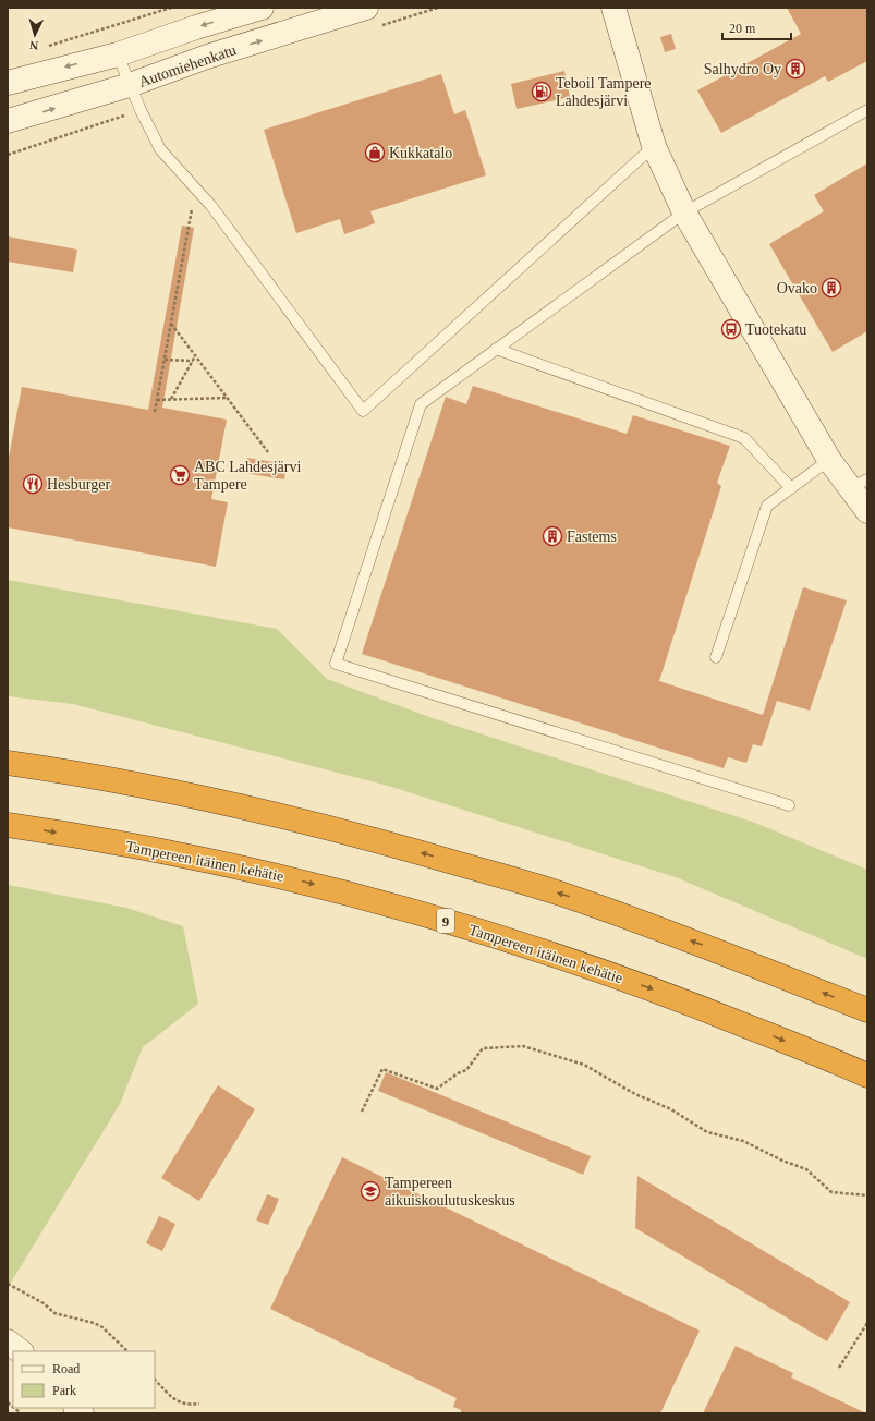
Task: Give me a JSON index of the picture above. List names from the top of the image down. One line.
{"streets":{"highway":["Tampereen itäinen kehätie","9"],"main road":["Automiehenkatu"]},"places":{"building":["Salhydro Oy","Ovako","Fastems"],"fuel station":["Teboil Tampere Lahdesjärvi"],"shop":["Kukkatalo"],"bus stop":["Tuotekatu"],"supermarket":["ABC Lahdesjärvi Tampere"],"restaurant":["Hesburger"],"school or university":["Tampereen aikuiskoulutuskeskus"]},"legend":["Road","Park"],"scale_bar":"20 m","north":"bottom"}
